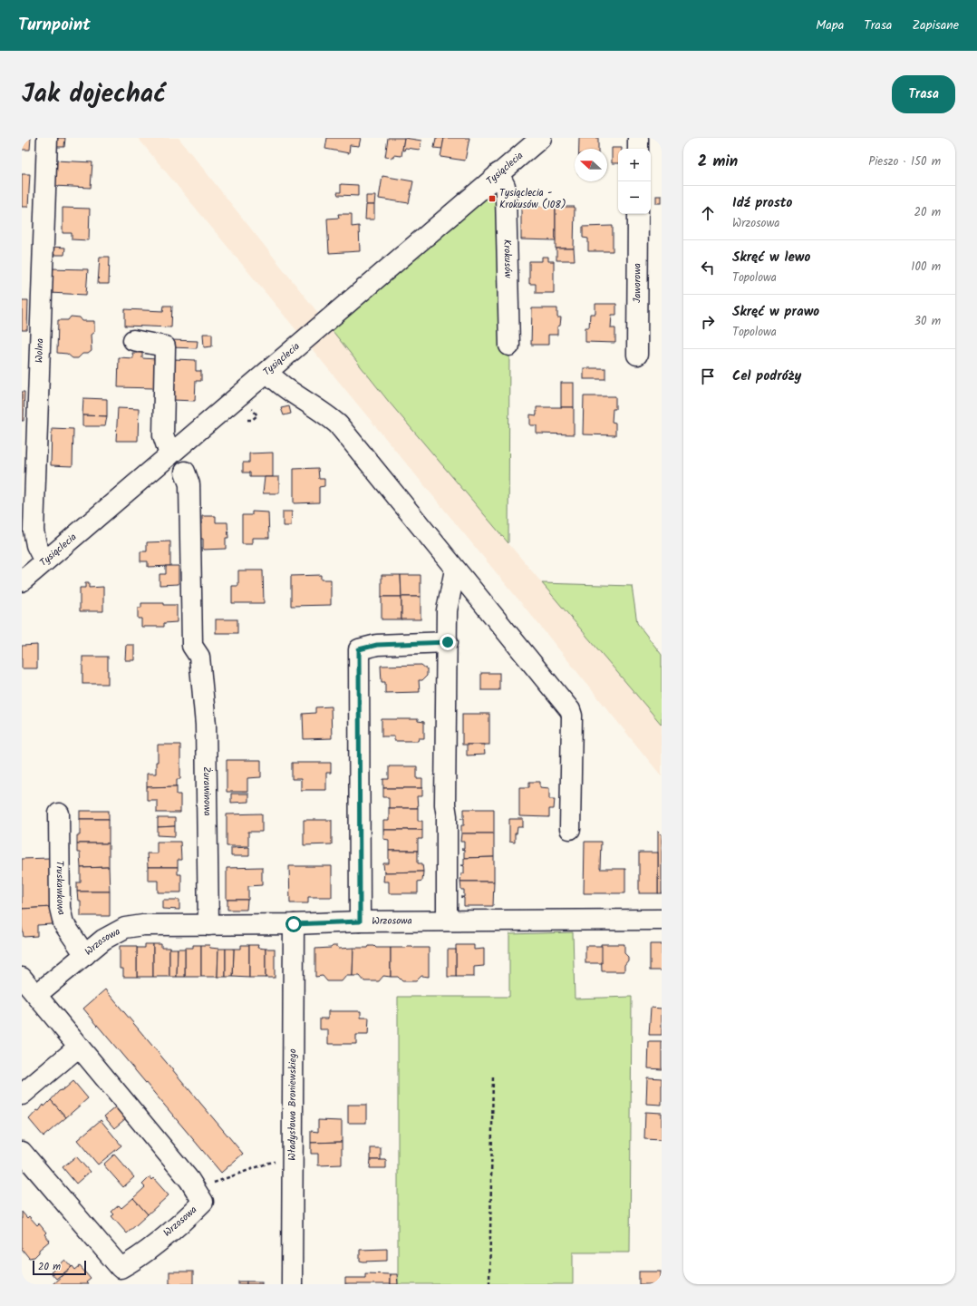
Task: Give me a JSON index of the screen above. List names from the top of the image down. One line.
{"streets":{"street":["Tysiąclecia","Krokusów","Jaworowa","Wolna","Żurawinowa","Truskawkowa","Wrzosowa","Władysława Broniewskiego"]},"crossings":[["Tysiąclecia","Krokusów"],["Tysiąclecia","Wolna"],["Żurawinowa","Wrzosowa"],["Truskawkowa","Wrzosowa"],["Wrzosowa","Władysława Broniewskiego"]],"places":{"transit":["Tysiąclecia - Krokusów (108)"]},"scale_bar":"20 m","north":"left","page":{"header":"Turnpoint","nav":["Mapa","Trasa","Zapisane"],"title":"Jak dojechać","buttons":"Trasa","heading":["2 min","Pieszo · 150 m"],"map_buttons":["+","−"],"list":[["Idź prosto","Wrzosowa","20 m"],["Skręć w lewo","Topolowa","100 m"],["Skręć w prawo","Topolowa","30 m"],"Cel podróży"],"scale":"20 m"}}
